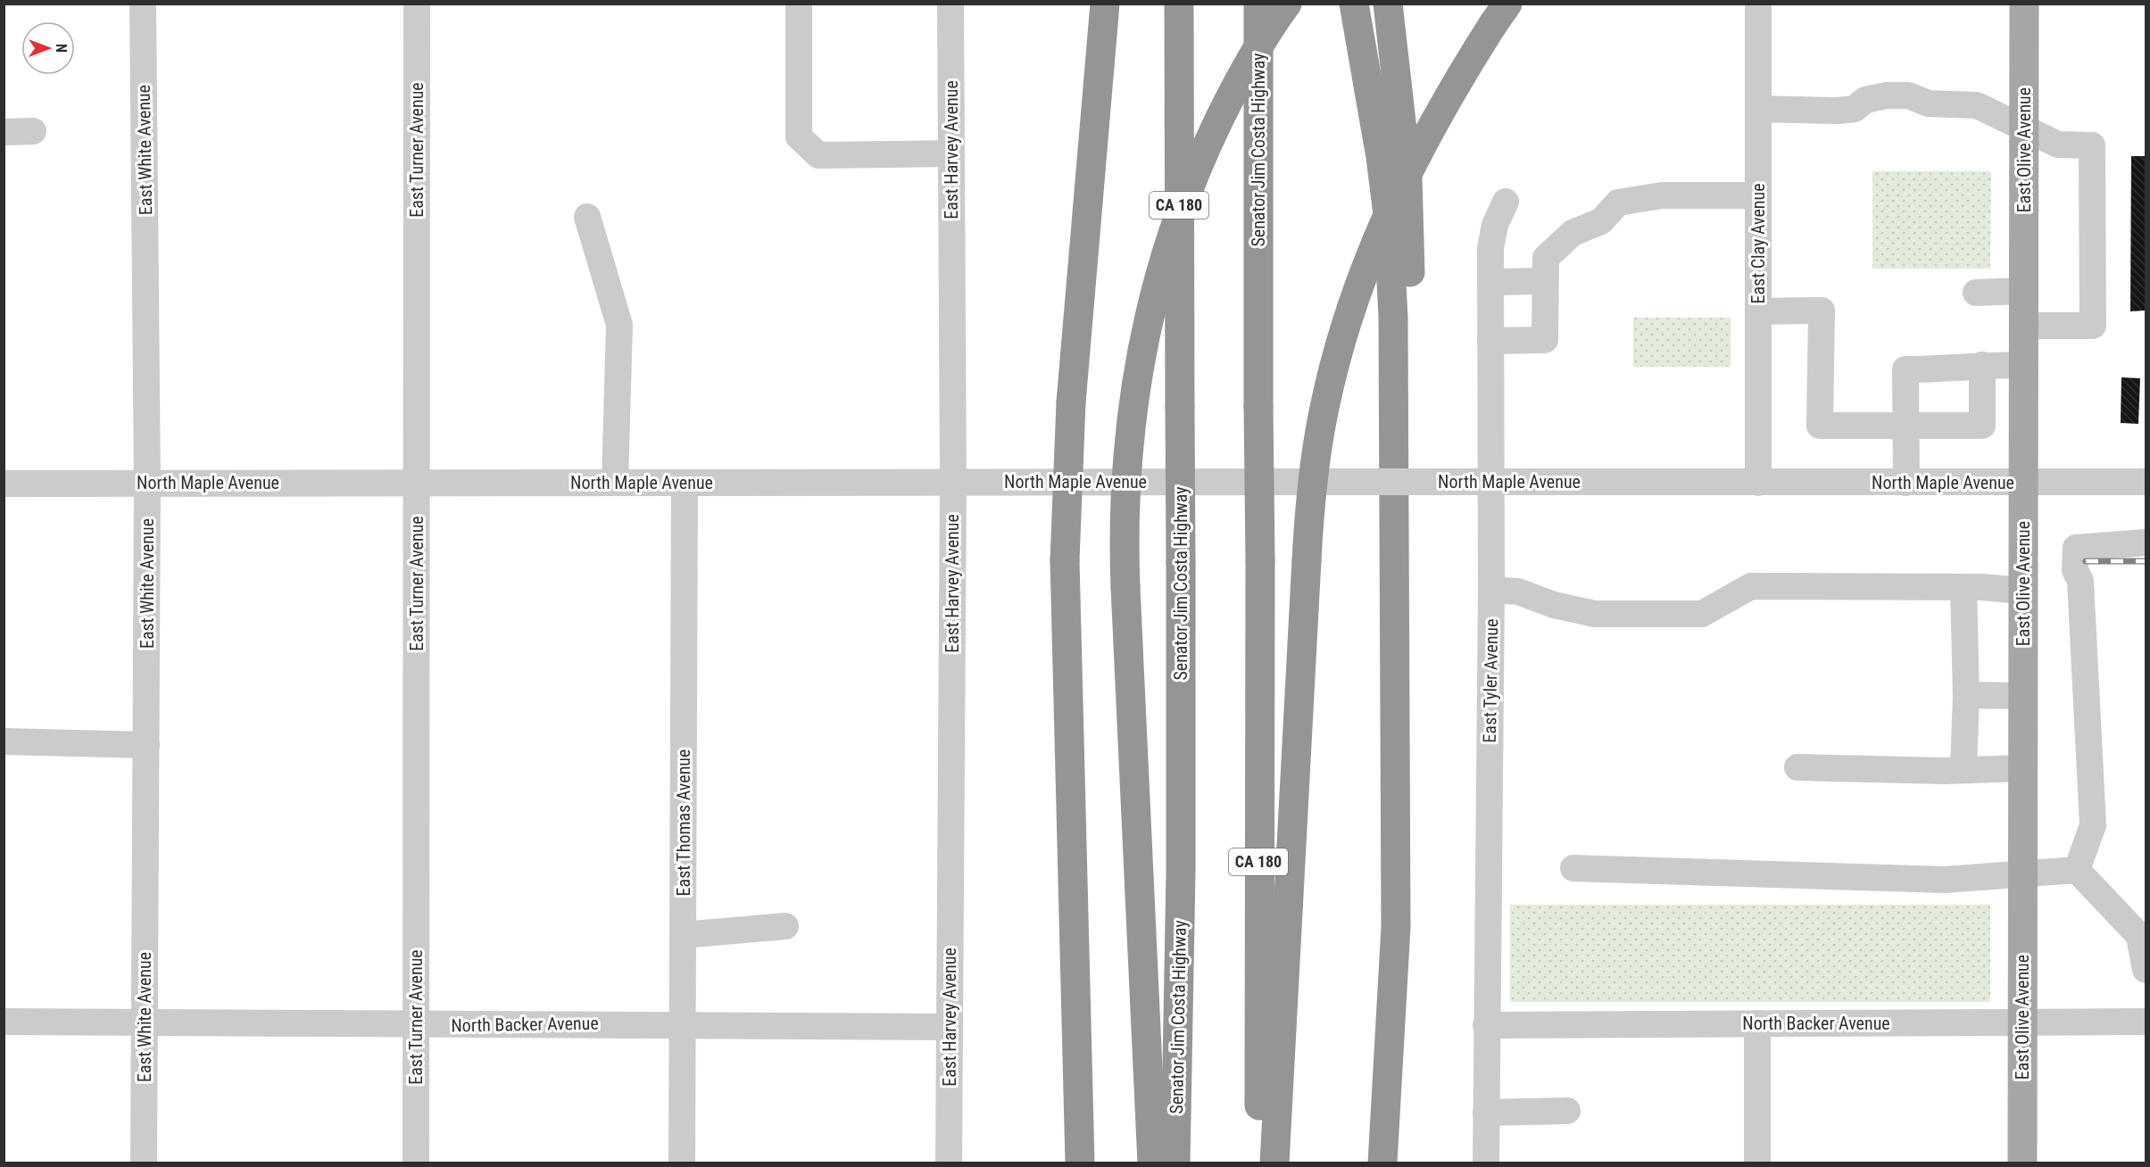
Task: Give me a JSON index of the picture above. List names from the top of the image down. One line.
{"streets":{"highway":["Senator Jim Costa Highway","CA 180"],"main road":["East Olive Avenue"],"street":["East White Avenue","East Turner Avenue","East Harvey Avenue","East Clay Avenue","North Maple Avenue","East Tyler Avenue","East Thomas Avenue","North Backer Avenue"]},"crossings":[["East White Avenue","North Maple Avenue"],["East White Avenue","North Backer Avenue"],["East Turner Avenue","North Maple Avenue"],["East Turner Avenue","North Backer Avenue"],["East Harvey Avenue","North Maple Avenue"],["East Harvey Avenue","North Backer Avenue"],["East Olive Avenue","North Maple Avenue"],["East Olive Avenue","North Backer Avenue"],["East Clay Avenue","North Maple Avenue"],["North Maple Avenue","East Tyler Avenue"],["North Maple Avenue","East Thomas Avenue"],["East Tyler Avenue","North Backer Avenue"],["East Thomas Avenue","North Backer Avenue"]],"north":"right"}
